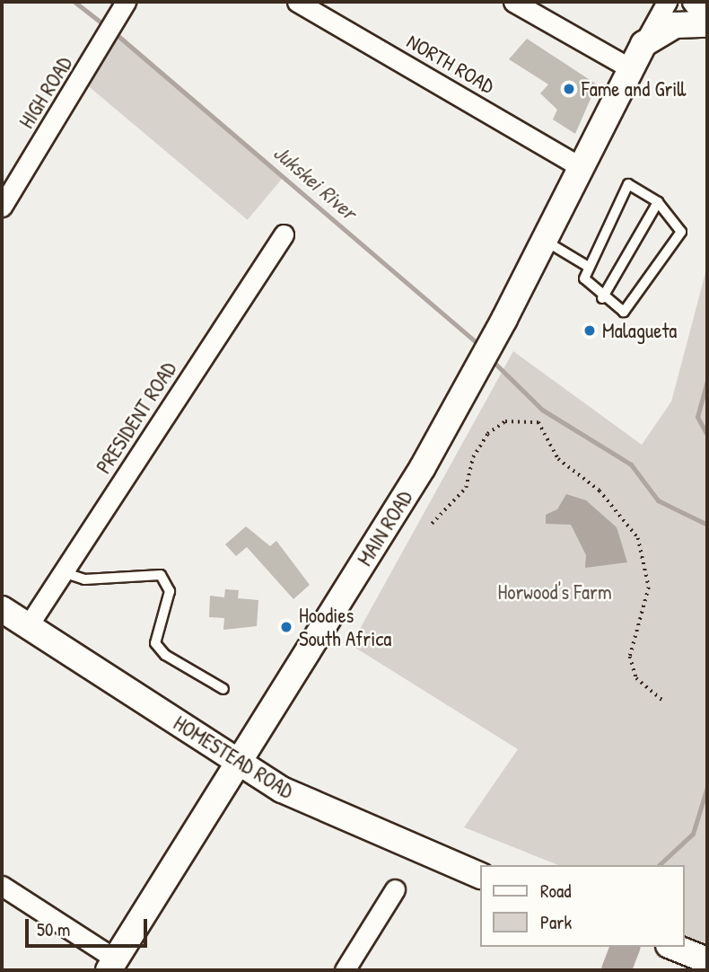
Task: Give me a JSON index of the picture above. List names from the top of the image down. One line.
{"streets":{"main road":["MAIN ROAD","HOMESTEAD ROAD"],"street":["NORTH ROAD","HIGH ROAD","PRESIDENT ROAD"]},"crossings":[["NORTH ROAD","MAIN ROAD"],["PRESIDENT ROAD","HOMESTEAD ROAD"],["MAIN ROAD","HOMESTEAD ROAD"]],"water":["Jukskei River"],"parks":["Horwood's Farm"],"places":["Fame and Grill","Malagueta","Hoodies South Africa"],"legend":["Road","Park"],"scale_bar":"50 m"}
